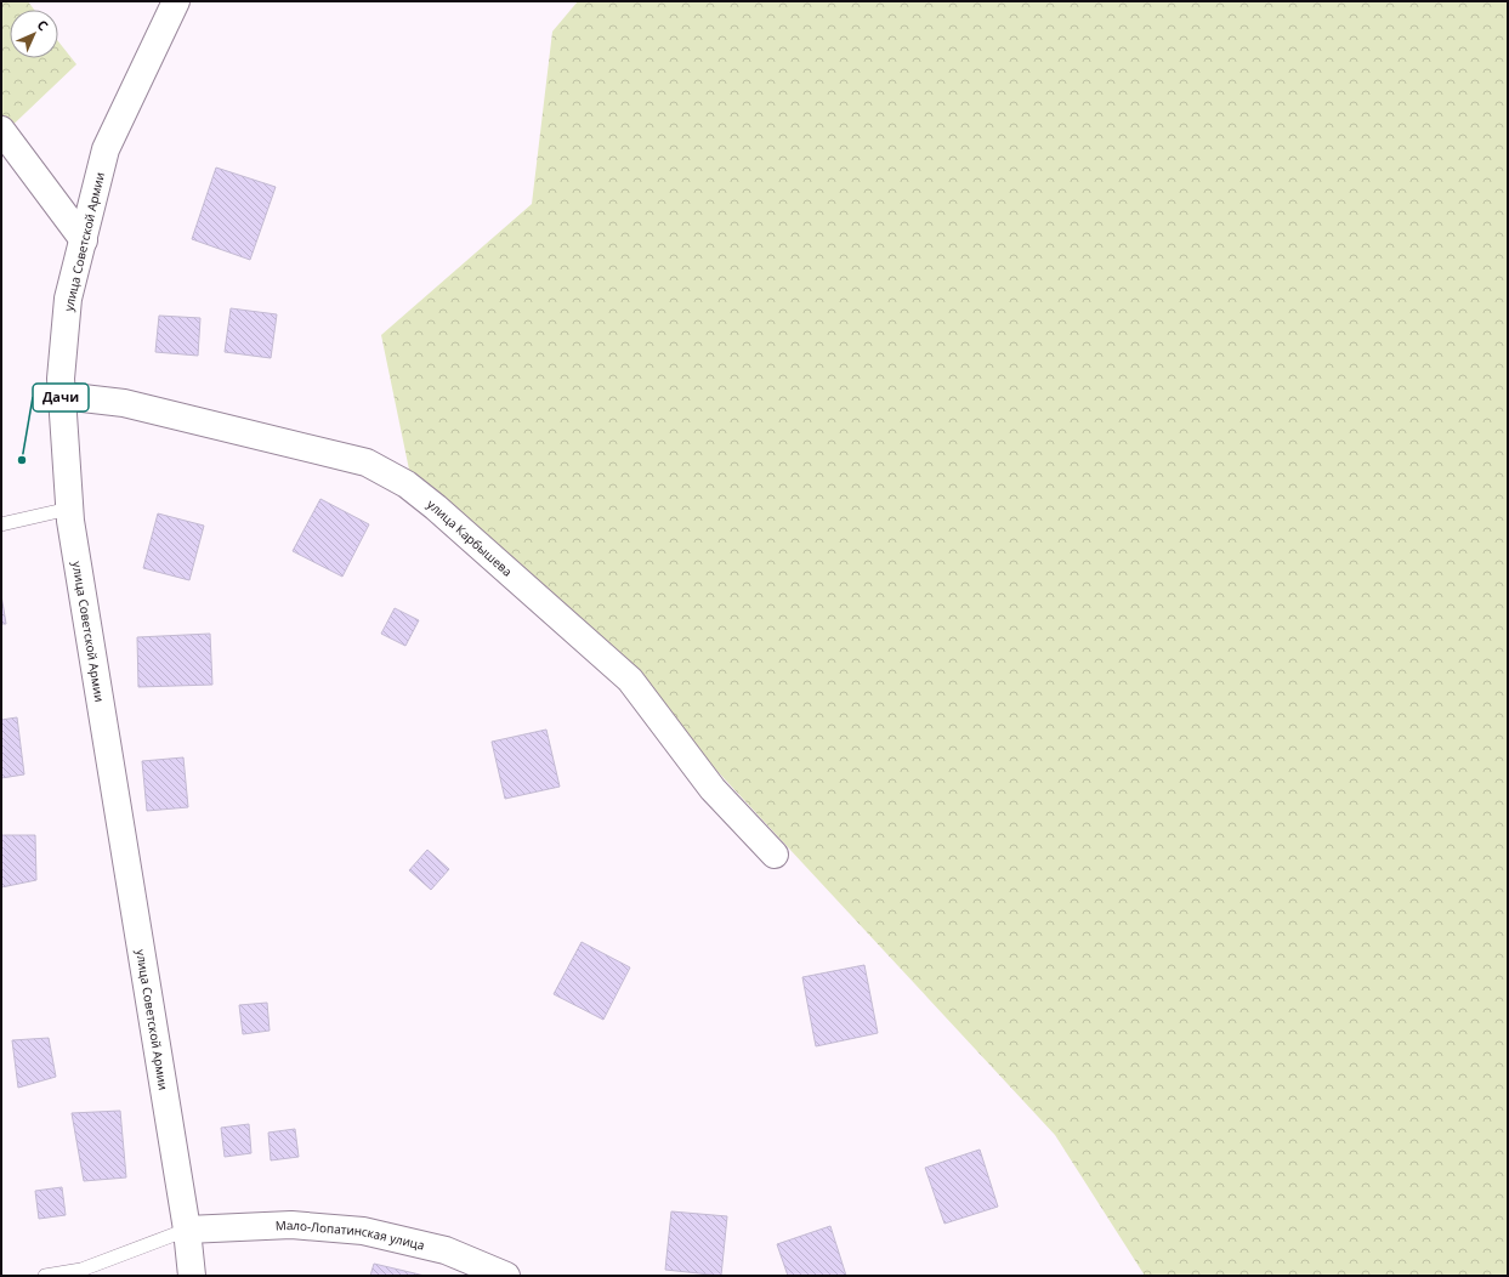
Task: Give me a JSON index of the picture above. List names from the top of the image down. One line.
{"streets":{"street":["улица Советской Армии","улица Карбышева","Мало-Лопатинская улица"]},"crossings":[["улица Советской Армии","улица Карбышева"],["улица Советской Армии","Мало-Лопатинская улица"]],"places":["Дачи"],"north":"top right"}
